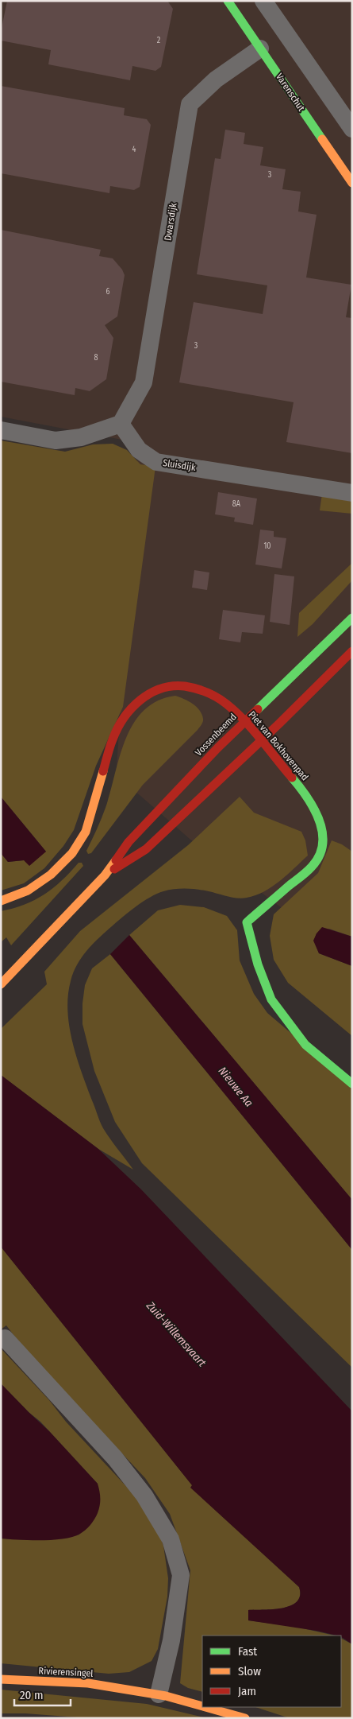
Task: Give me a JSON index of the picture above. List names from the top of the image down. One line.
{"streets":{"main road":["Varenschut","Vossenbeemd","Piet van Bokhovenpad","Rivierensingel"],"street":["Dwarsdijk","Sluisdijk"]},"crossings":[["Varenschut","Dwarsdijk"],["Dwarsdijk","Sluisdijk"],["Vossenbeemd","Piet van Bokhovenpad"]],"water":["Nieuwe Aa","Zuid-Willemsvaart"],"house_numbers":["2","4","3","6","3","8","8A","10"],"legend":["Fast","Slow","Jam"],"scale_bar":"20 m"}
